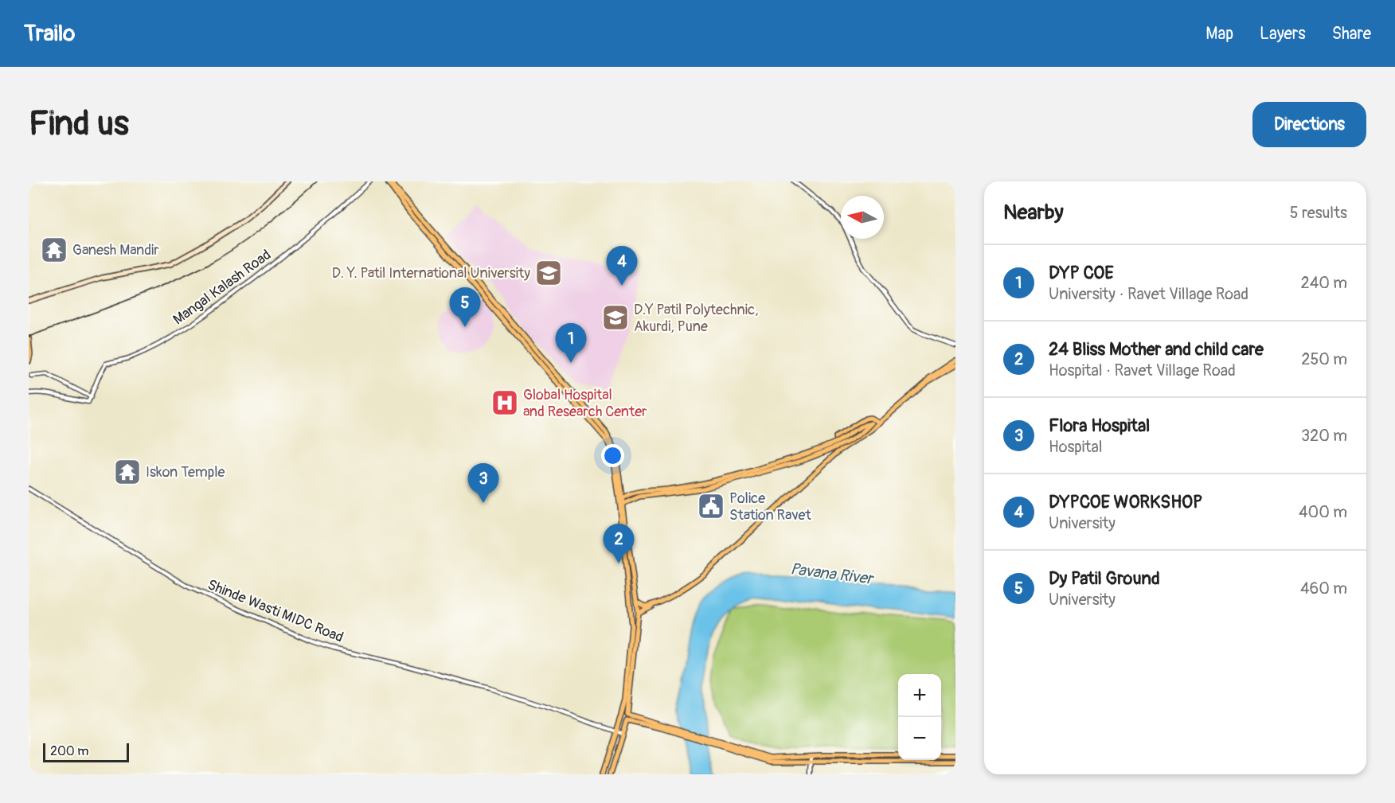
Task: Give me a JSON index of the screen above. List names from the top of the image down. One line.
{"streets":{"street":["Mangal Kalash Road","Shinde Wasti MIDC Road"]},"water":["Pavana River"],"places":{"temple":["Ganesh Mandir","Iskon Temple"],"school or university":["D. Y. Patil International University","D.Y Patil Polytechnic, Akurdi, Pune"],"hospital":["Global Hospital and Research Center"],"public building":["Police Station Ravet"]},"scale_bar":"200 m","north":"left","page":{"header":"Trailo","nav":["Map","Layers","Share"],"buttons":"Directions","title":"Find us","heading":["Nearby","5 results"],"list":[{"mark":"1","name":"DYP COE","note":"University · Ravet Village Road","value":"240 m"},{"mark":"2","name":"24 Bliss Mother and child care","note":"Hospital · Ravet Village Road","value":"250 m"},{"mark":"3","name":"Flora Hospital","note":"Hospital","value":"320 m"},{"mark":"4","name":"DYPCOE WORKSHOP","note":"University","value":"400 m"},{"mark":"5","name":"Dy Patil Ground","note":"University","value":"460 m"}],"pins":["4","5","1","3","2"],"map_buttons":["+","−"],"scale":"200 m"}}
